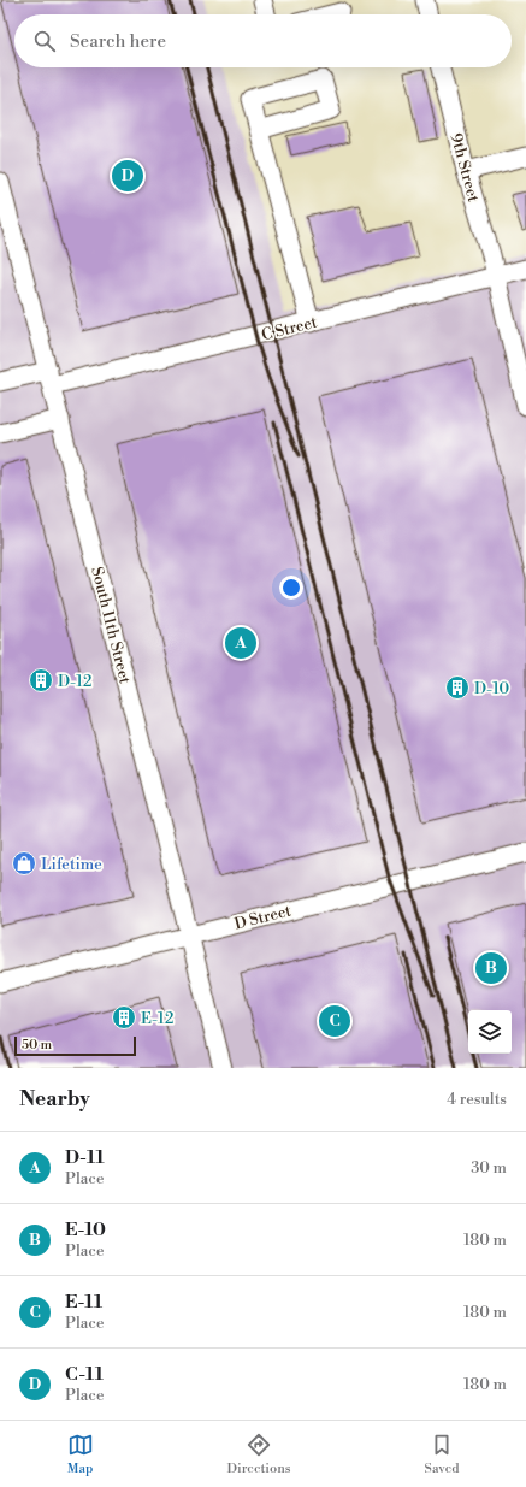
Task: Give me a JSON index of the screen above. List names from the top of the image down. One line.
{"streets":{"lane":["9th Street","C Street","South 11th Street","D Street"]},"crossings":[["9th Street","C Street"],["C Street","South 11th Street"],["South 11th Street","D Street"]],"places":{"building":["D-12","D-10","E-12"],"shop":["Lifetime"]},"scale_bar":"50 m","page":{"search":"Search here","pins":["D","A","B","C"],"scale":"50 m","heading":["Nearby","4 results"],"list":[{"mark":"A","name":"D-11","note":"Place","value":"30 m"},{"mark":"B","name":"E-10","note":"Place","value":"180 m"},{"mark":"C","name":"E-11","note":"Place","value":"180 m"},{"mark":"D","name":"C-11","note":"Place","value":"180 m"}],"nav":["Map","Directions","Saved"]}}
